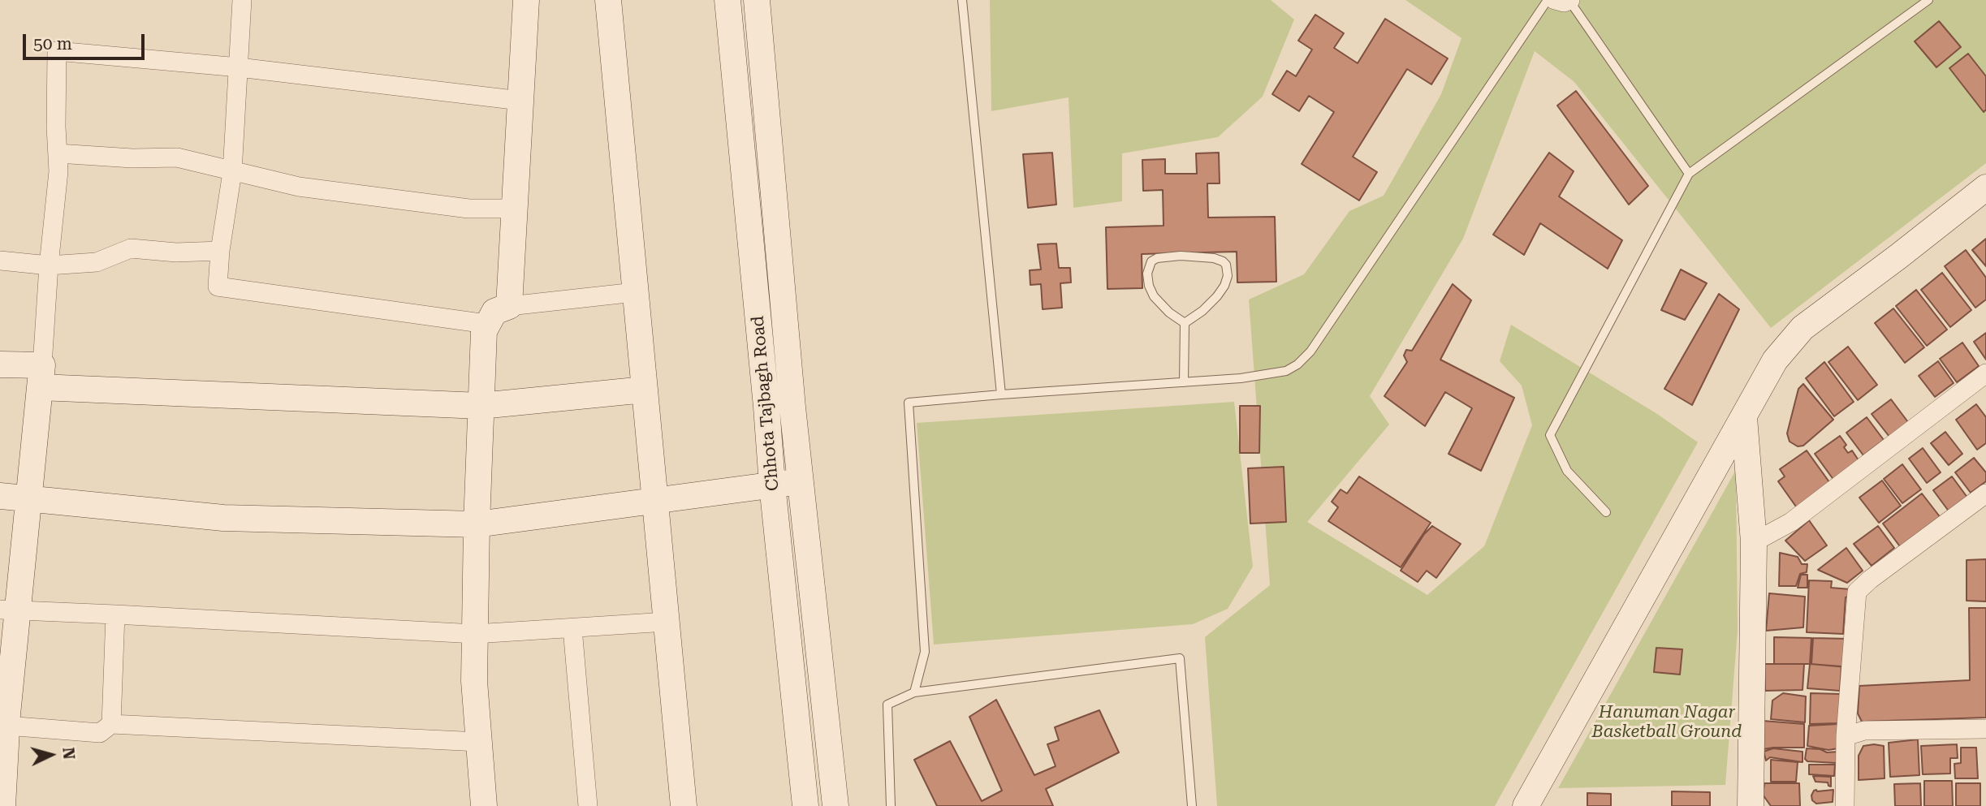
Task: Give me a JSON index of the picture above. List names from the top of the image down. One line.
{"streets":{"street":["Chhota Tajbagh Road"]},"parks":["Hanuman Nagar Basketball Ground"],"scale_bar":"50 m","north":"right"}
